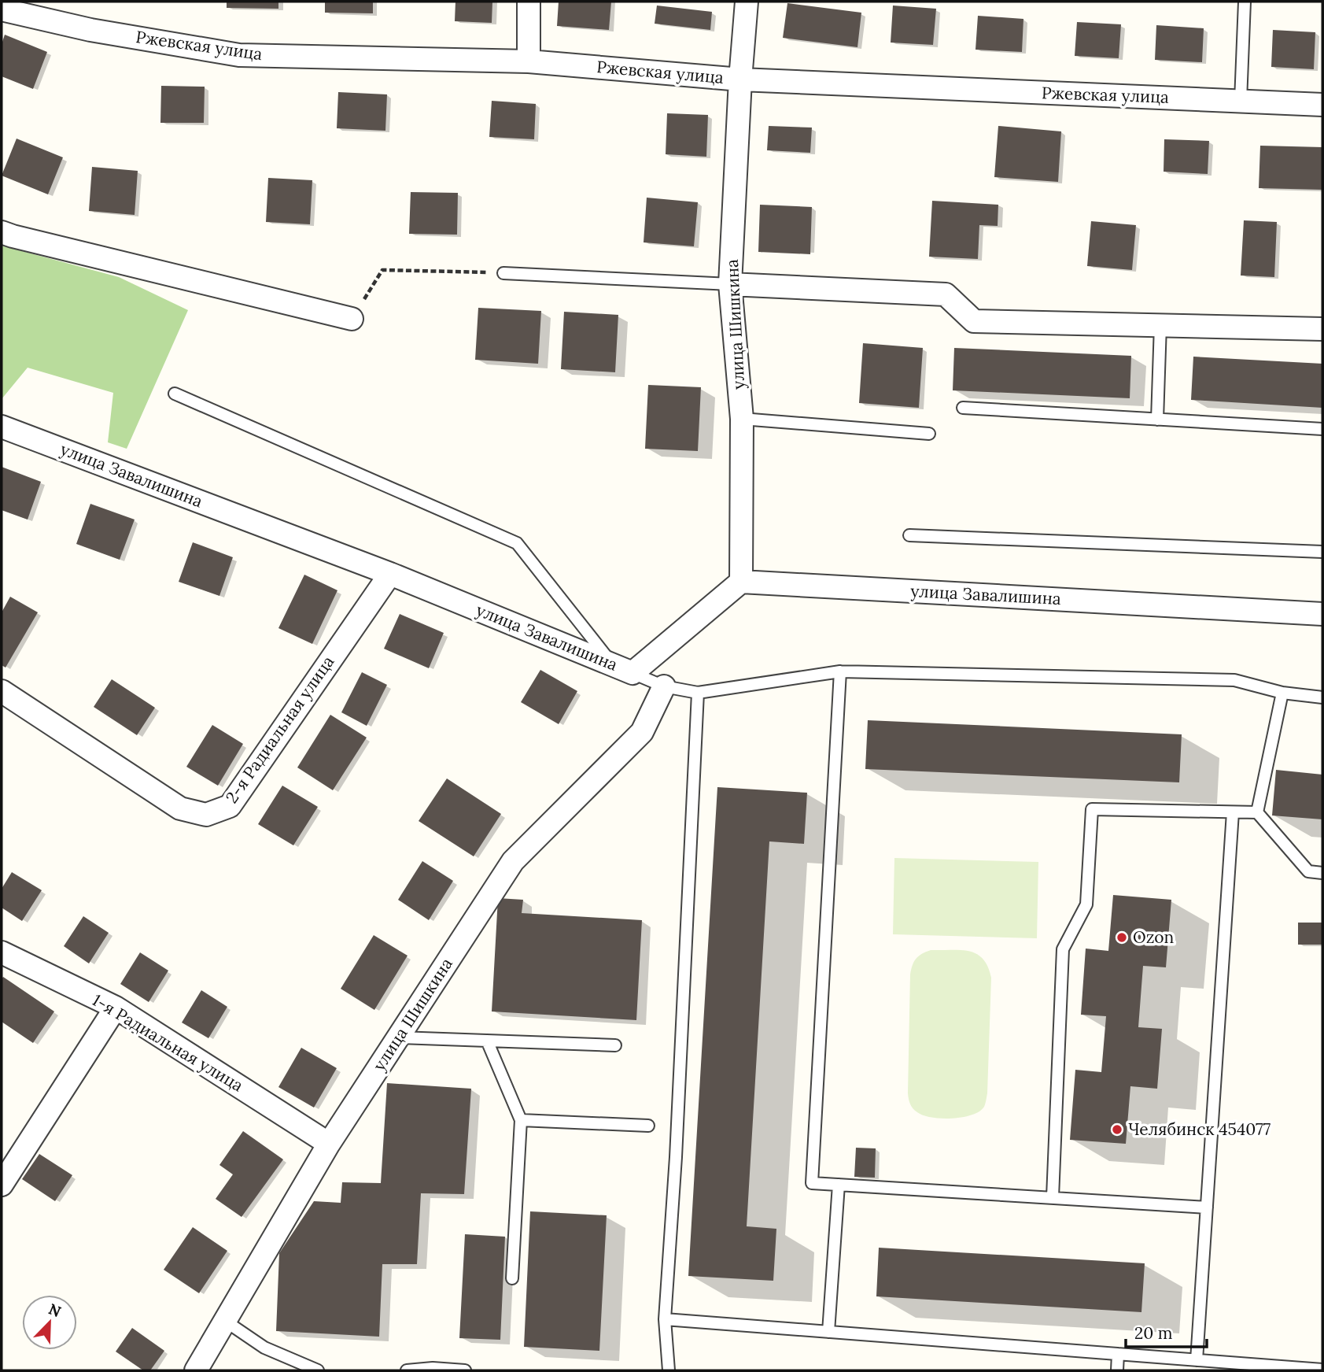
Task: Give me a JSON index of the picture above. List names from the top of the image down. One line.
{"streets":{"street":["Ржевская улица","улица Шишкина","улица Завалишина","2-я Радиальная улица","1-я Радиальная улица"]},"crossings":[["Ржевская улица","улица Шишкина"],["улица Шишкина","улица Завалишина"],["улица Шишкина","1-я Радиальная улица"],["улица Завалишина","2-я Радиальная улица"]],"places":["Ozon","Челябинск 454077"],"scale_bar":"20 m","north":"top right"}
